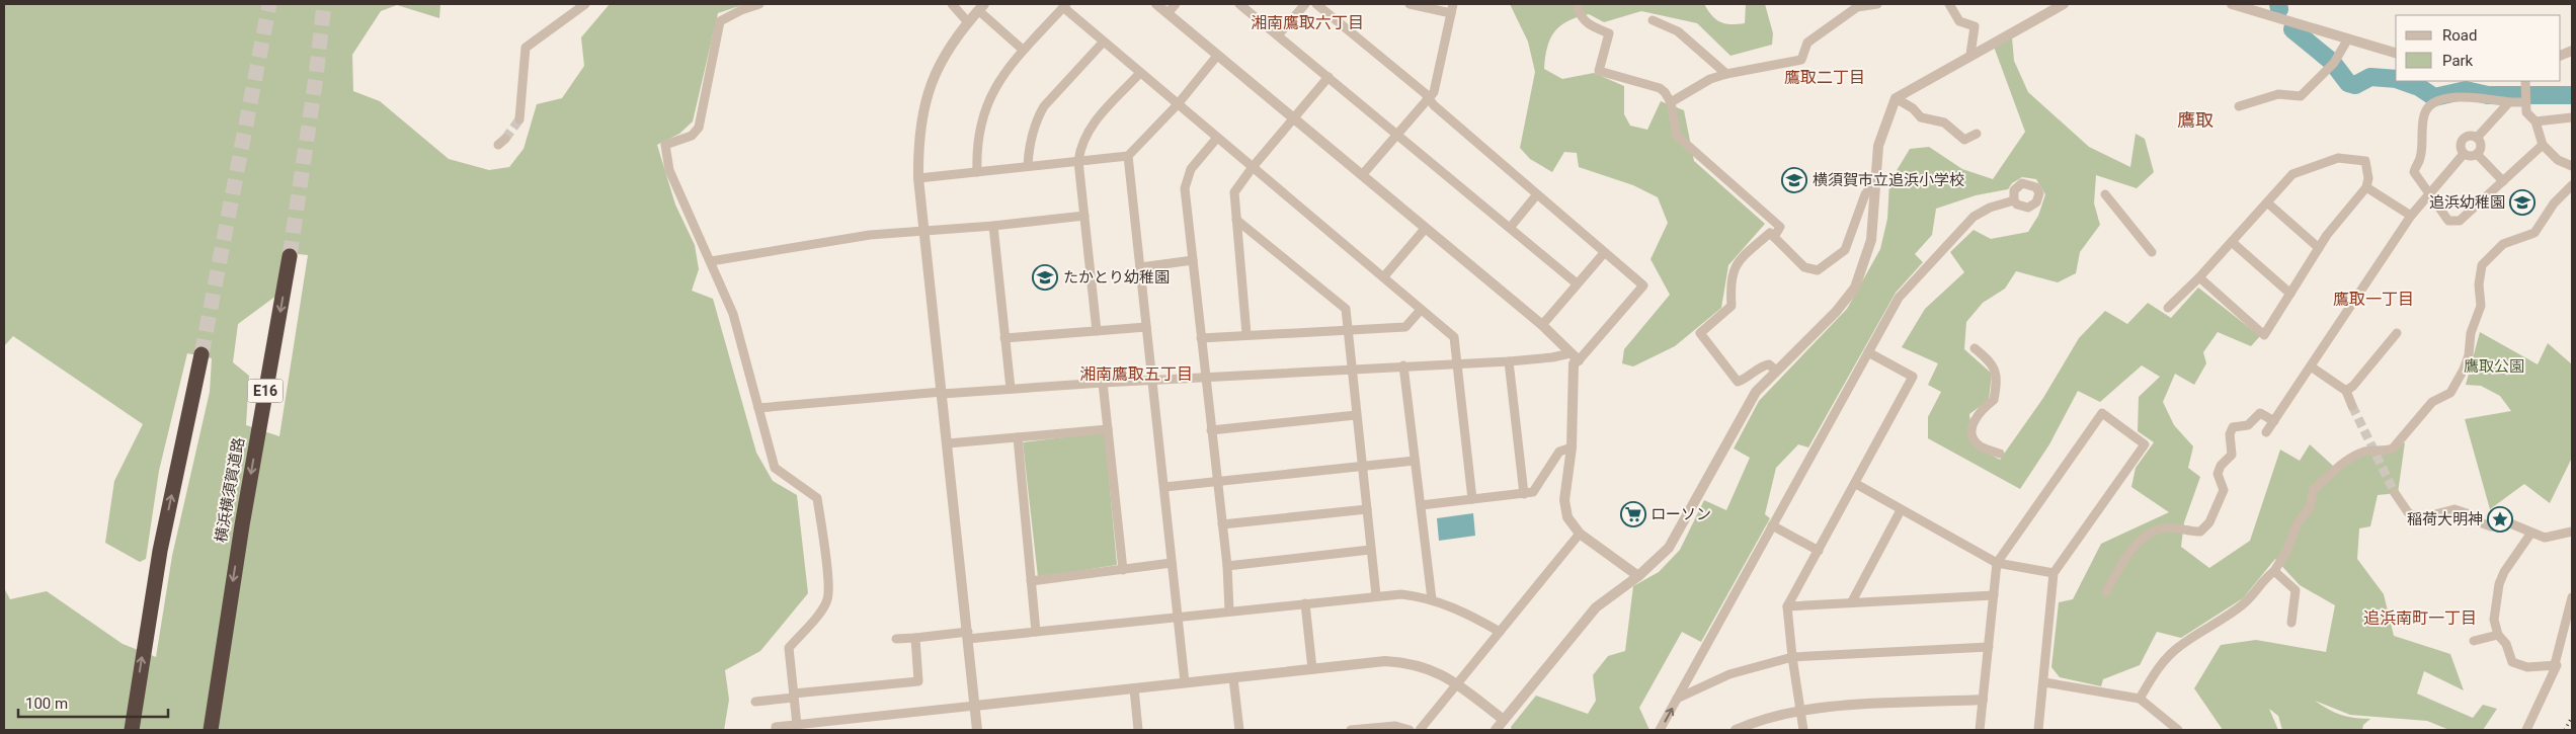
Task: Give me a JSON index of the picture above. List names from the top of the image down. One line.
{"streets":{"highway":["E16","横浜横須賀道路"]},"districts":["湘南鷹取六丁目","鷹取二丁目","鷹取","鷹取一丁目","湘南鷹取五丁目","追浜南町一丁目"],"parks":["鷹取公園"],"places":{"school or university":["横須賀市立追浜小学校","追浜幼稚園","たかとり幼稚園"],"supermarket":["ローソン"],"place":["稲荷大明神"]},"legend":["Road","Park"],"scale_bar":"100 m"}
